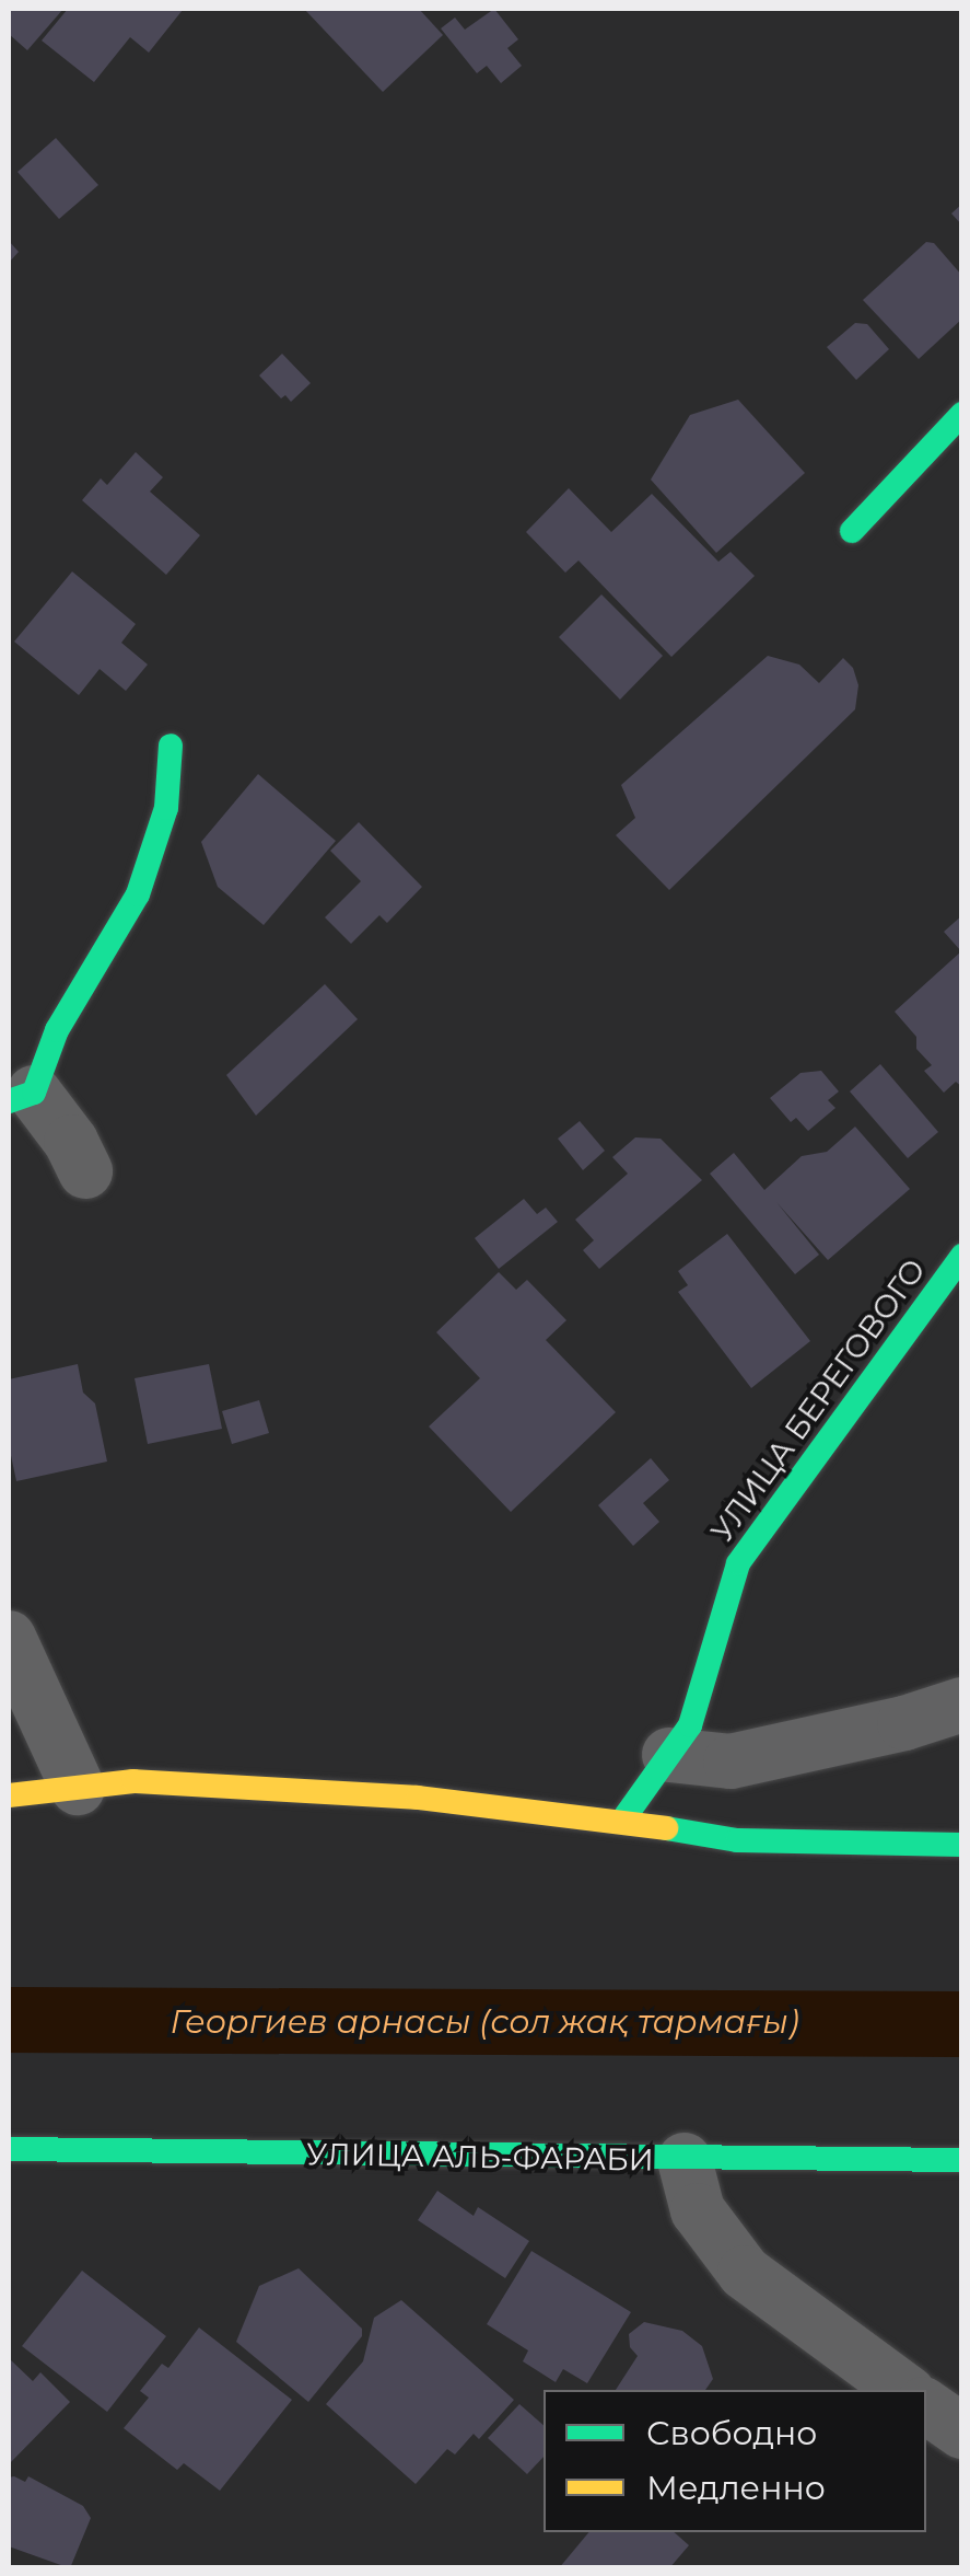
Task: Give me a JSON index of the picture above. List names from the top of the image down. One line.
{"streets":{"street":["УЛИЦА БЕРЕГОВОГО","УЛИЦА АЛЬ-ФАРАБИ"]},"water":["Георгиев арнасы (сол жақ тармағы)"],"legend":["Свободно","Медленно"]}
